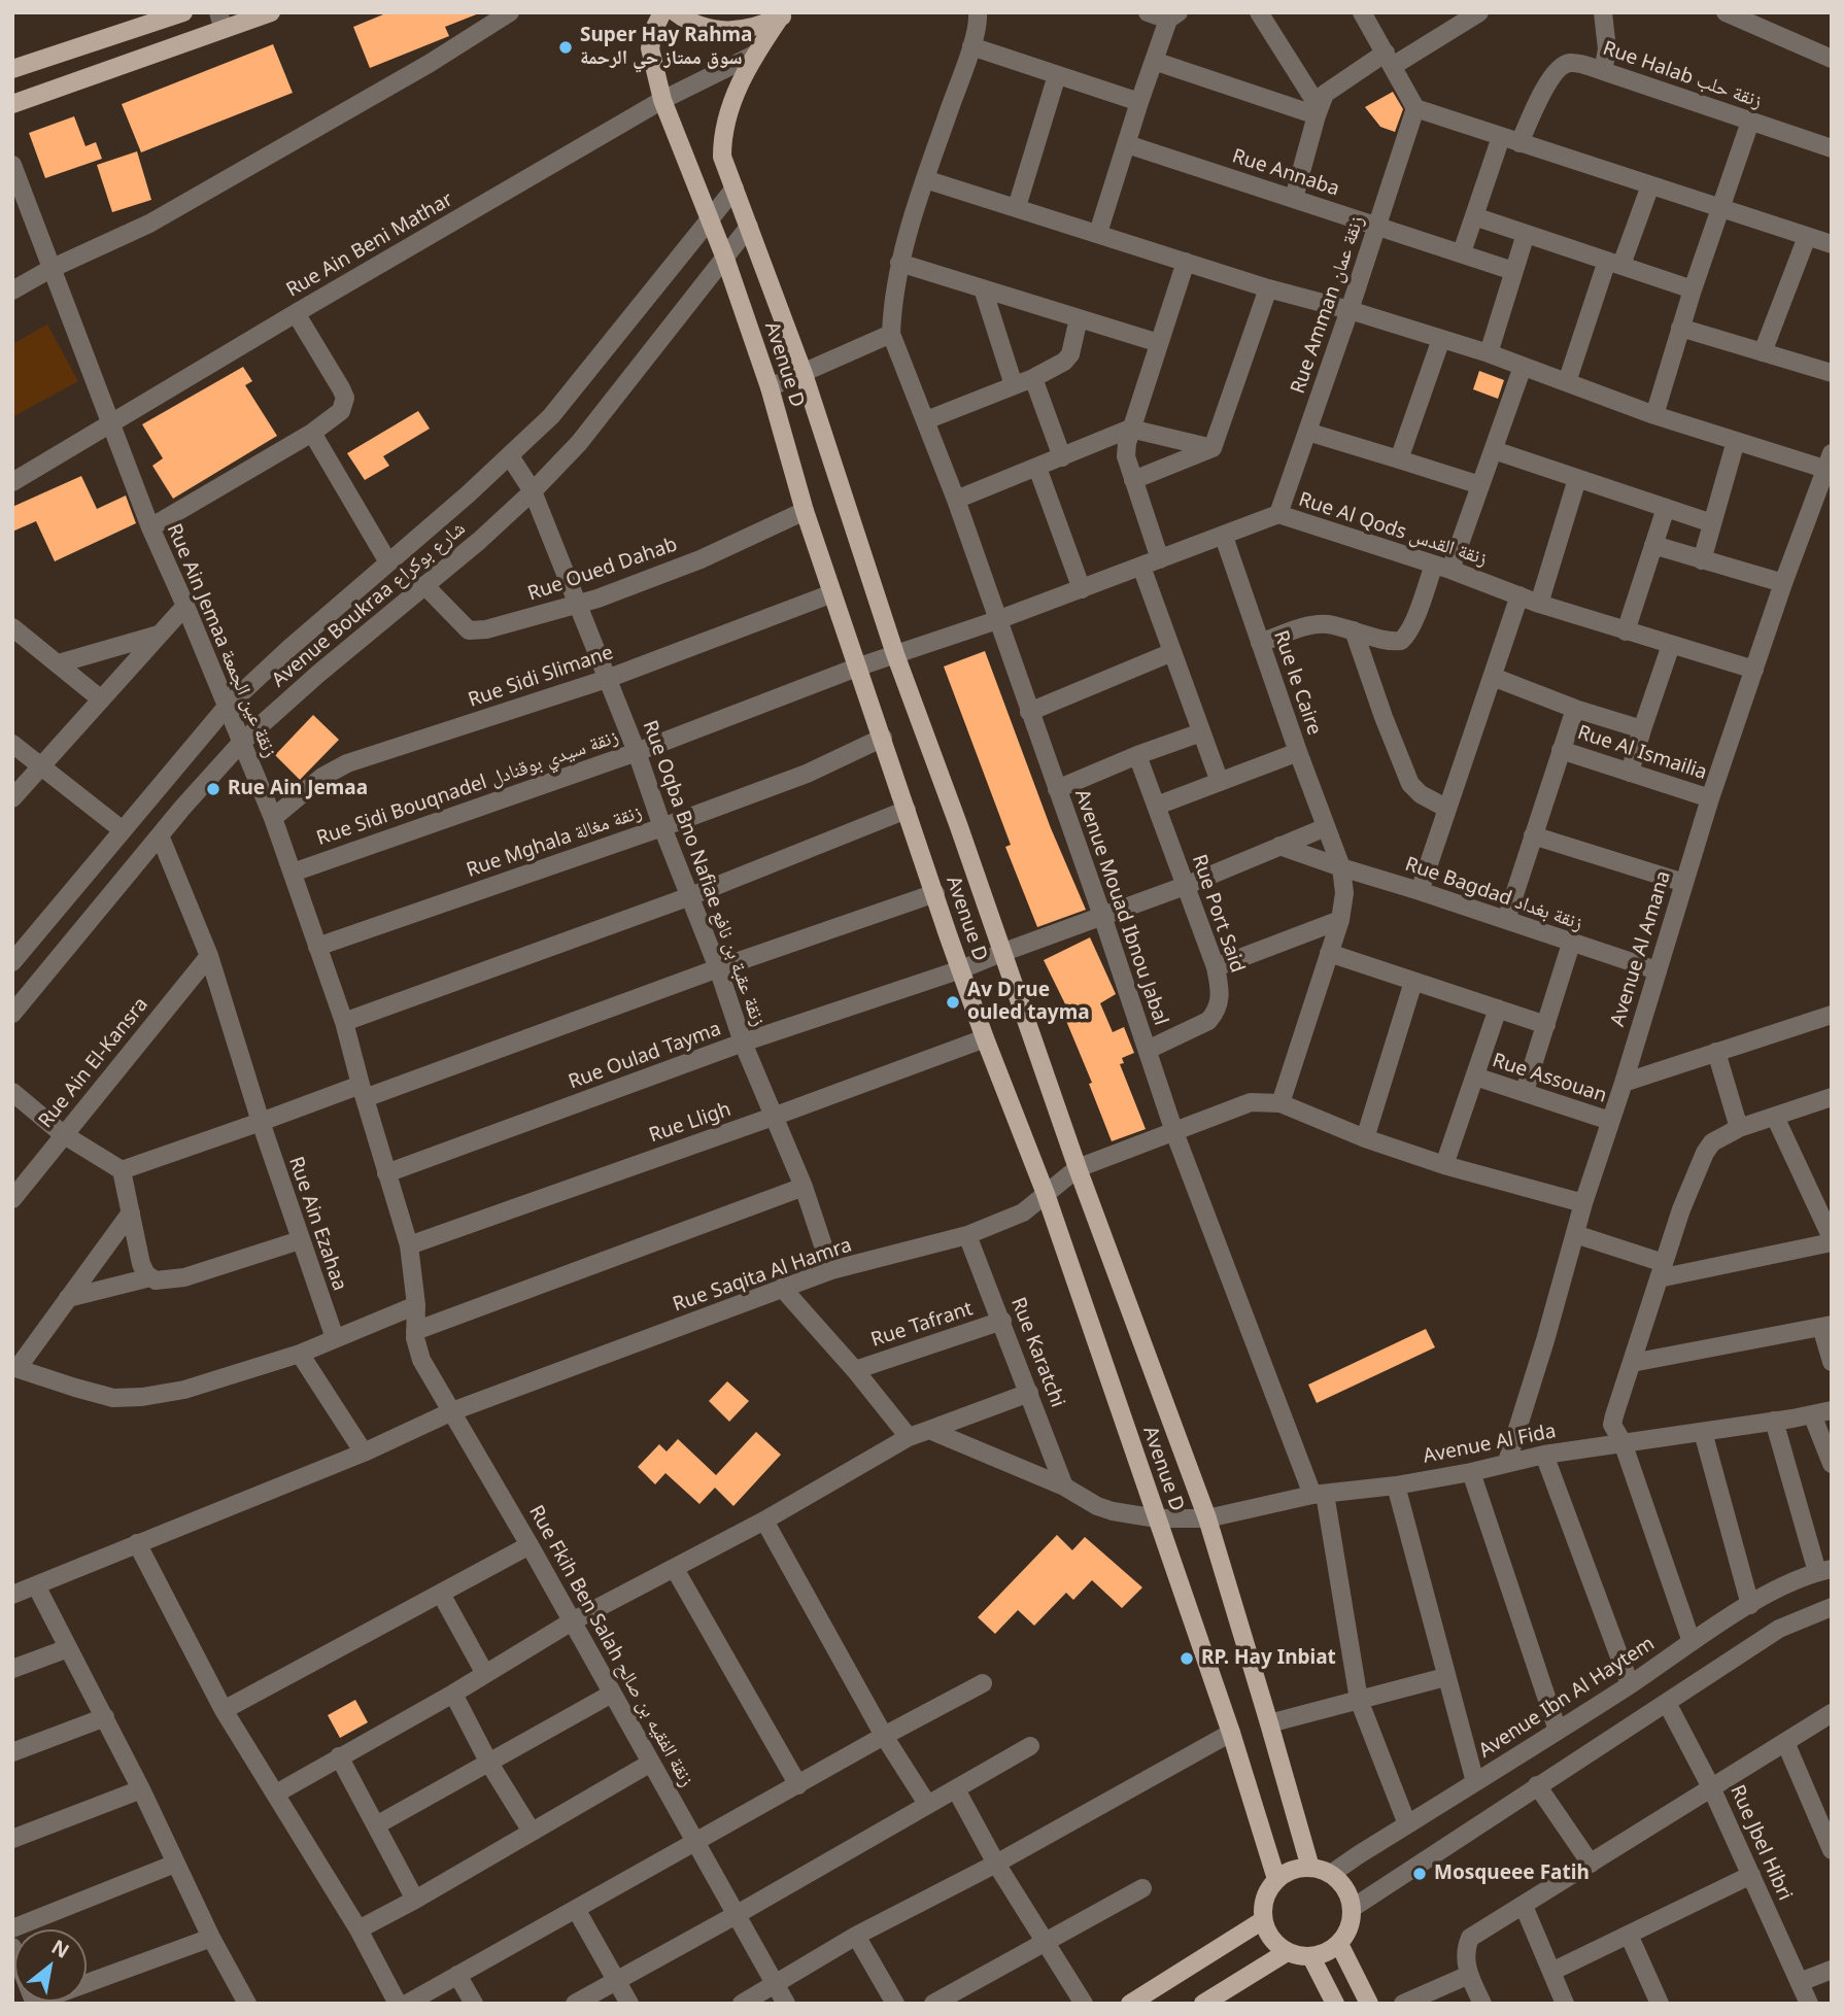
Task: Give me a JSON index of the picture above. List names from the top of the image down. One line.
{"streets":{"main road":["Avenue D"],"street":["Rue Halab زنقة حلب","Rue Annaba","Rue Ain Beni Mathar","Rue Amman زنقة عمان","Rue Al Qods زنقة القدس","Rue Oued Dahab","Avenue Boukraa شارع بوكراع","Rue Ain Jemaa زنقة عين الجمعة","Rue Sidi Slimane","Rue le Caire","Rue Al Ismailia","Rue Sidi Bouqnadel زنقة سيدي بوقنادل","Rue Mghala زنقة مغالة","Rue Oqba Bno Nafiae زنقة عقبة بن نافع","Rue Bagdad زنقة بغداد","Avenue Mouad Ibnou Jabal","Rue Port Said","Avenue Al Amana","Rue Oulad Tayma","Rue Ain El-Kansra","Rue Assouan","Rue Lligh","Rue Ain Ezahaa","Rue Saqita Al Hamra","Rue Tafrant","Rue Karatchi","Avenue Al Fida","Rue Fkih Ben Salah زنقة الفقيه بن صالح","Avenue Ibn Al Haytem","Rue Jbel Hibri"]},"crossings":[["Rue Annaba","Rue Amman زنقة عمان"],["Rue Ain Beni Mathar","Avenue D"],["Rue Ain Beni Mathar","Rue Ain Jemaa زنقة عين الجمعة"],["Rue Amman زنقة عمان","Rue Al Qods زنقة القدس"],["Avenue D","Rue Al Qods زنقة القدس"],["Avenue D","Rue Oued Dahab"],["Avenue D","Avenue Boukraa شارع بوكراع"],["Avenue D","Rue Sidi Slimane"],["Avenue D","Rue Sidi Bouqnadel زنقة سيدي بوقنادل"],["Avenue D","Rue Mghala زنقة مغالة"],["Avenue D","Rue Oulad Tayma"],["Avenue D","Rue Lligh"],["Avenue D","Rue Saqita Al Hamra"],["Avenue D","Avenue Al Fida"],["Avenue D","Avenue Ibn Al Haytem"],["Rue Al Qods زنقة القدس","Rue le Caire"],["Rue Al Qods زنقة القدس","Rue Sidi Bouqnadel زنقة سيدي بوقنادل"],["Rue Al Qods زنقة القدس","Avenue Mouad Ibnou Jabal"],["Rue Al Qods زنقة القدس","Avenue Al Amana"],["Rue Oued Dahab","Avenue Boukraa شارع بوكراع"],["Rue Oued Dahab","Rue Oqba Bno Nafiae زنقة عقبة بن نافع"],["Avenue Boukraa شارع بوكراع","Rue Ain Jemaa زنقة عين الجمعة"],["Avenue Boukraa شارع بوكراع","Rue Oqba Bno Nafiae زنقة عقبة بن نافع"],["Avenue Boukraa شارع بوكراع","Rue Ain Ezahaa"],["Rue Ain Jemaa زنقة عين الجمعة","Rue Sidi Slimane"],["Rue Ain Jemaa زنقة عين الجمعة","Rue Sidi Bouqnadel زنقة سيدي بوقنادل"],["Rue Ain Jemaa زنقة عين الجمعة","Rue Mghala زنقة مغالة"],["Rue Ain Jemaa زنقة عين الجمعة","Rue Oulad Tayma"],["Rue Ain Jemaa زنقة عين الجمعة","Rue Lligh"],["Rue Ain Jemaa زنقة عين الجمعة","Rue Fkih Ben Salah زنقة الفقيه بن صالح"],["Rue Sidi Slimane","Rue Oqba Bno Nafiae زنقة عقبة بن نافع"],["Rue Al Ismailia","Avenue Al Amana"],["Rue Sidi Bouqnadel زنقة سيدي بوقنادل","Rue Oqba Bno Nafiae زنقة عقبة بن نافع"],["Rue Mghala زنقة مغالة","Rue Oqba Bno Nafiae زنقة عقبة بن نافع"],["Rue Oqba Bno Nafiae زنقة عقبة بن نافع","Rue Oulad Tayma"],["Rue Oqba Bno Nafiae زنقة عقبة بن نافع","Rue Lligh"],["Rue Oqba Bno Nafiae زنقة عقبة بن نافع","Rue Saqita Al Hamra"],["Rue Bagdad زنقة بغداد","Avenue Al Amana"],["Avenue Mouad Ibnou Jabal","Rue Port Said"],["Avenue Mouad Ibnou Jabal","Rue Saqita Al Hamra"],["Avenue Mouad Ibnou Jabal","Avenue Al Fida"],["Avenue Mouad Ibnou Jabal","Avenue Ibn Al Haytem"],["Avenue Al Amana","Rue Assouan"],["Avenue Al Amana","Avenue Al Fida"],["Rue Ain El-Kansra","Rue Ain Ezahaa"],["Rue Saqita Al Hamra","Rue Karatchi"],["Rue Saqita Al Hamra","Rue Fkih Ben Salah زنقة الفقيه بن صالح"],["Rue Tafrant","Rue Karatchi"],["Rue Karatchi","Avenue Al Fida"]],"places":["Super Hay Rahma سوق ممتاز حي الرحمة","Rue Ain Jemaa","Av D rue ouled tayma","RP. Hay Inbiat","Mosqueee Fatih"],"north":"top right"}
